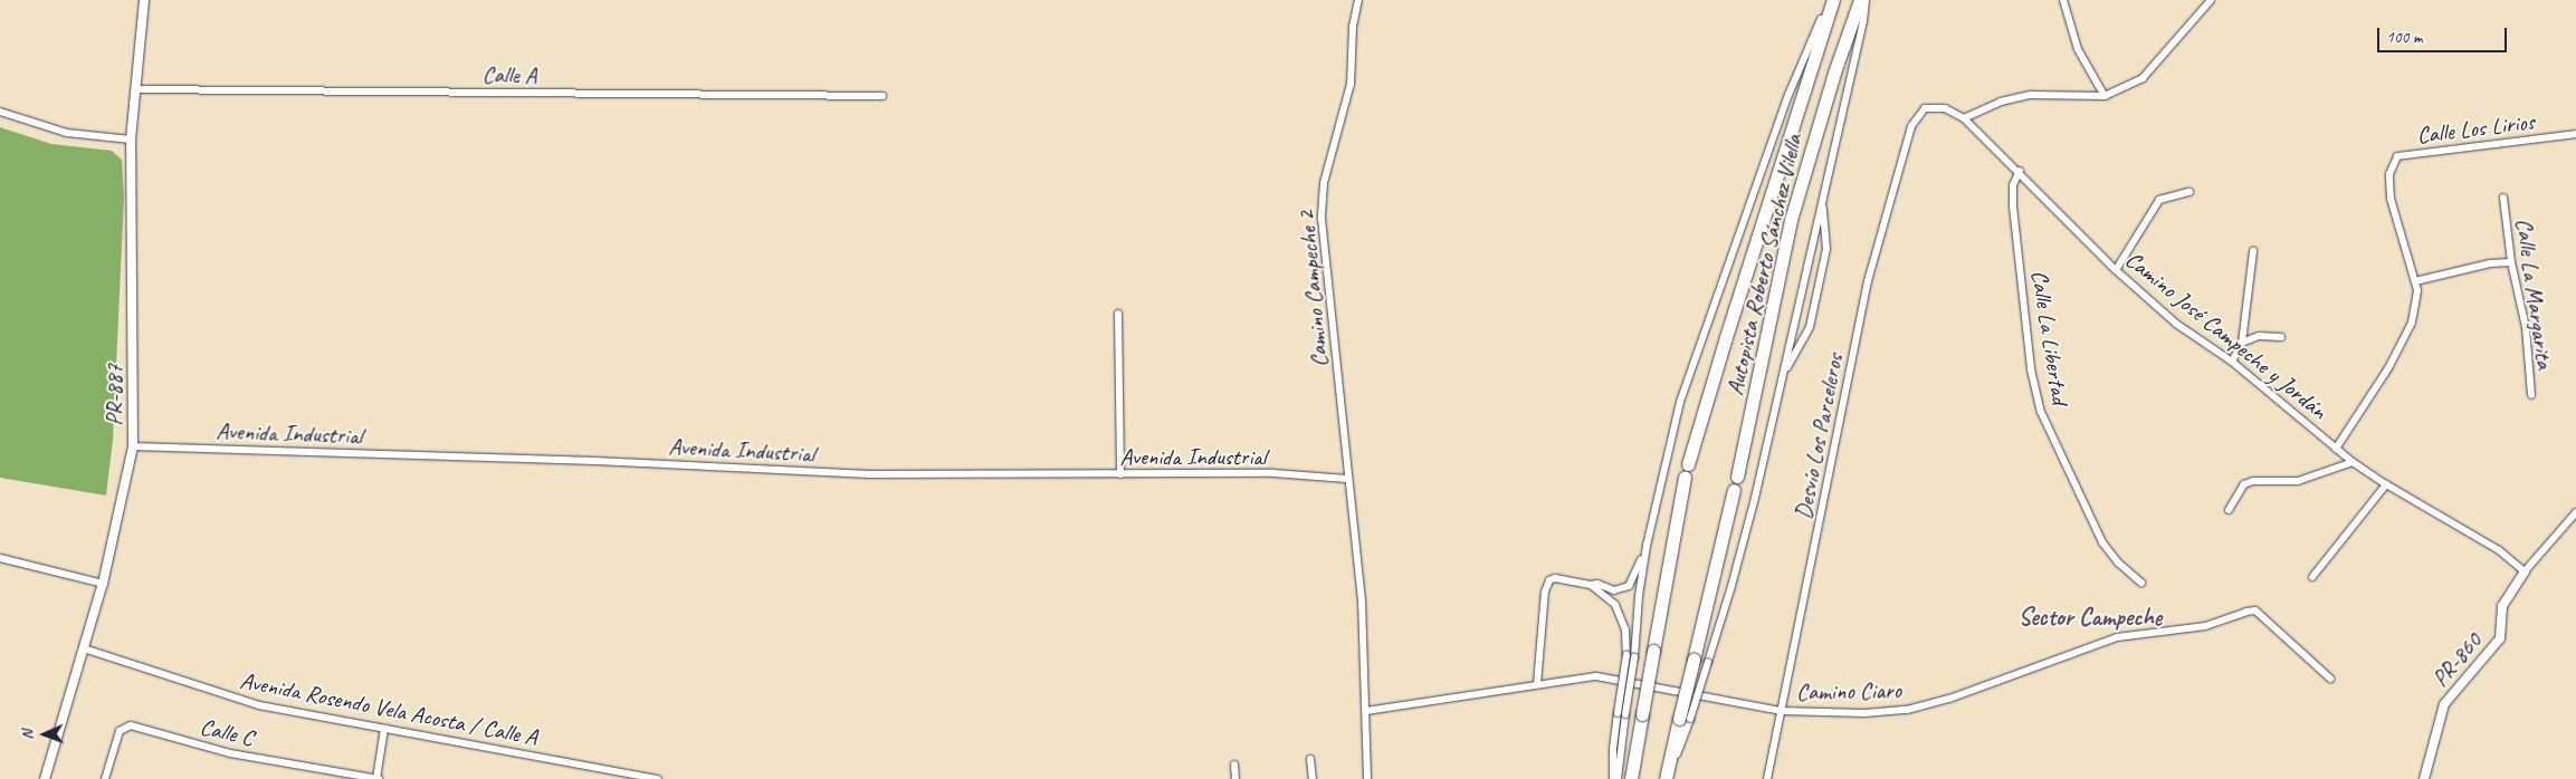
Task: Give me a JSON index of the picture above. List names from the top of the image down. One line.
{"streets":{"highway":["Autopista Roberto Sánchez Vilella"],"street":["Calle A","Calle Los Lirios","Camino Campeche 2","Calle La Margarita","Camino José Campeche y Jordán","Calle La Libertad","PR-887","Avenida Industrial","Desvío Los Parceleros","PR-860","Camino Ciaro","Avenida Rosendo Vela Acosta / Calle A","Calle C"]},"crossings":[["Calle A","PR-887"],["Calle Los Lirios","Camino José Campeche y Jordán"],["Camino Campeche 2","Avenida Industrial"],["Camino Campeche 2","Camino Ciaro"],["Camino José Campeche y Jordán","Calle La Libertad"],["Camino José Campeche y Jordán","Desvío Los Parceleros"],["Camino José Campeche y Jordán","PR-860"],["PR-887","Avenida Industrial"],["PR-887","Avenida Rosendo Vela Acosta / Calle A"],["Desvío Los Parceleros","Camino Ciaro"]],"districts":["Sector Campeche"],"scale_bar":"100 m","north":"left"}
